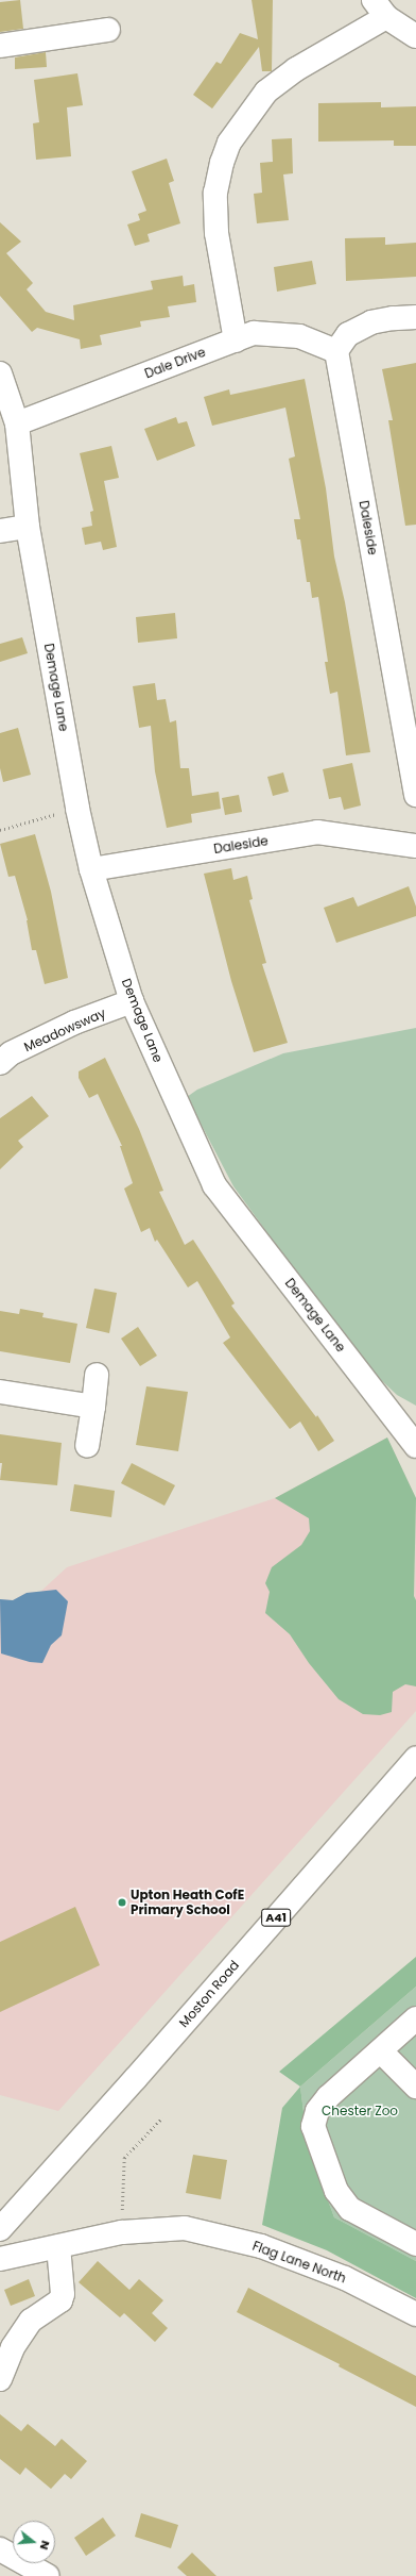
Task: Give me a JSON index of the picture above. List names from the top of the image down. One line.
{"streets":{"main road":["Dale Drive","Daleside","Demage Lane","Meadowsway","A41","Moston Road","Flag Lane North"]},"crossings":[["Dale Drive","Daleside"],["Dale Drive","Demage Lane"],["Daleside","Demage Lane"],["Demage Lane","Meadowsway"]],"parks":["Chester Zoo"],"places":["Upton Heath CofE Primary School"],"north":"right"}
